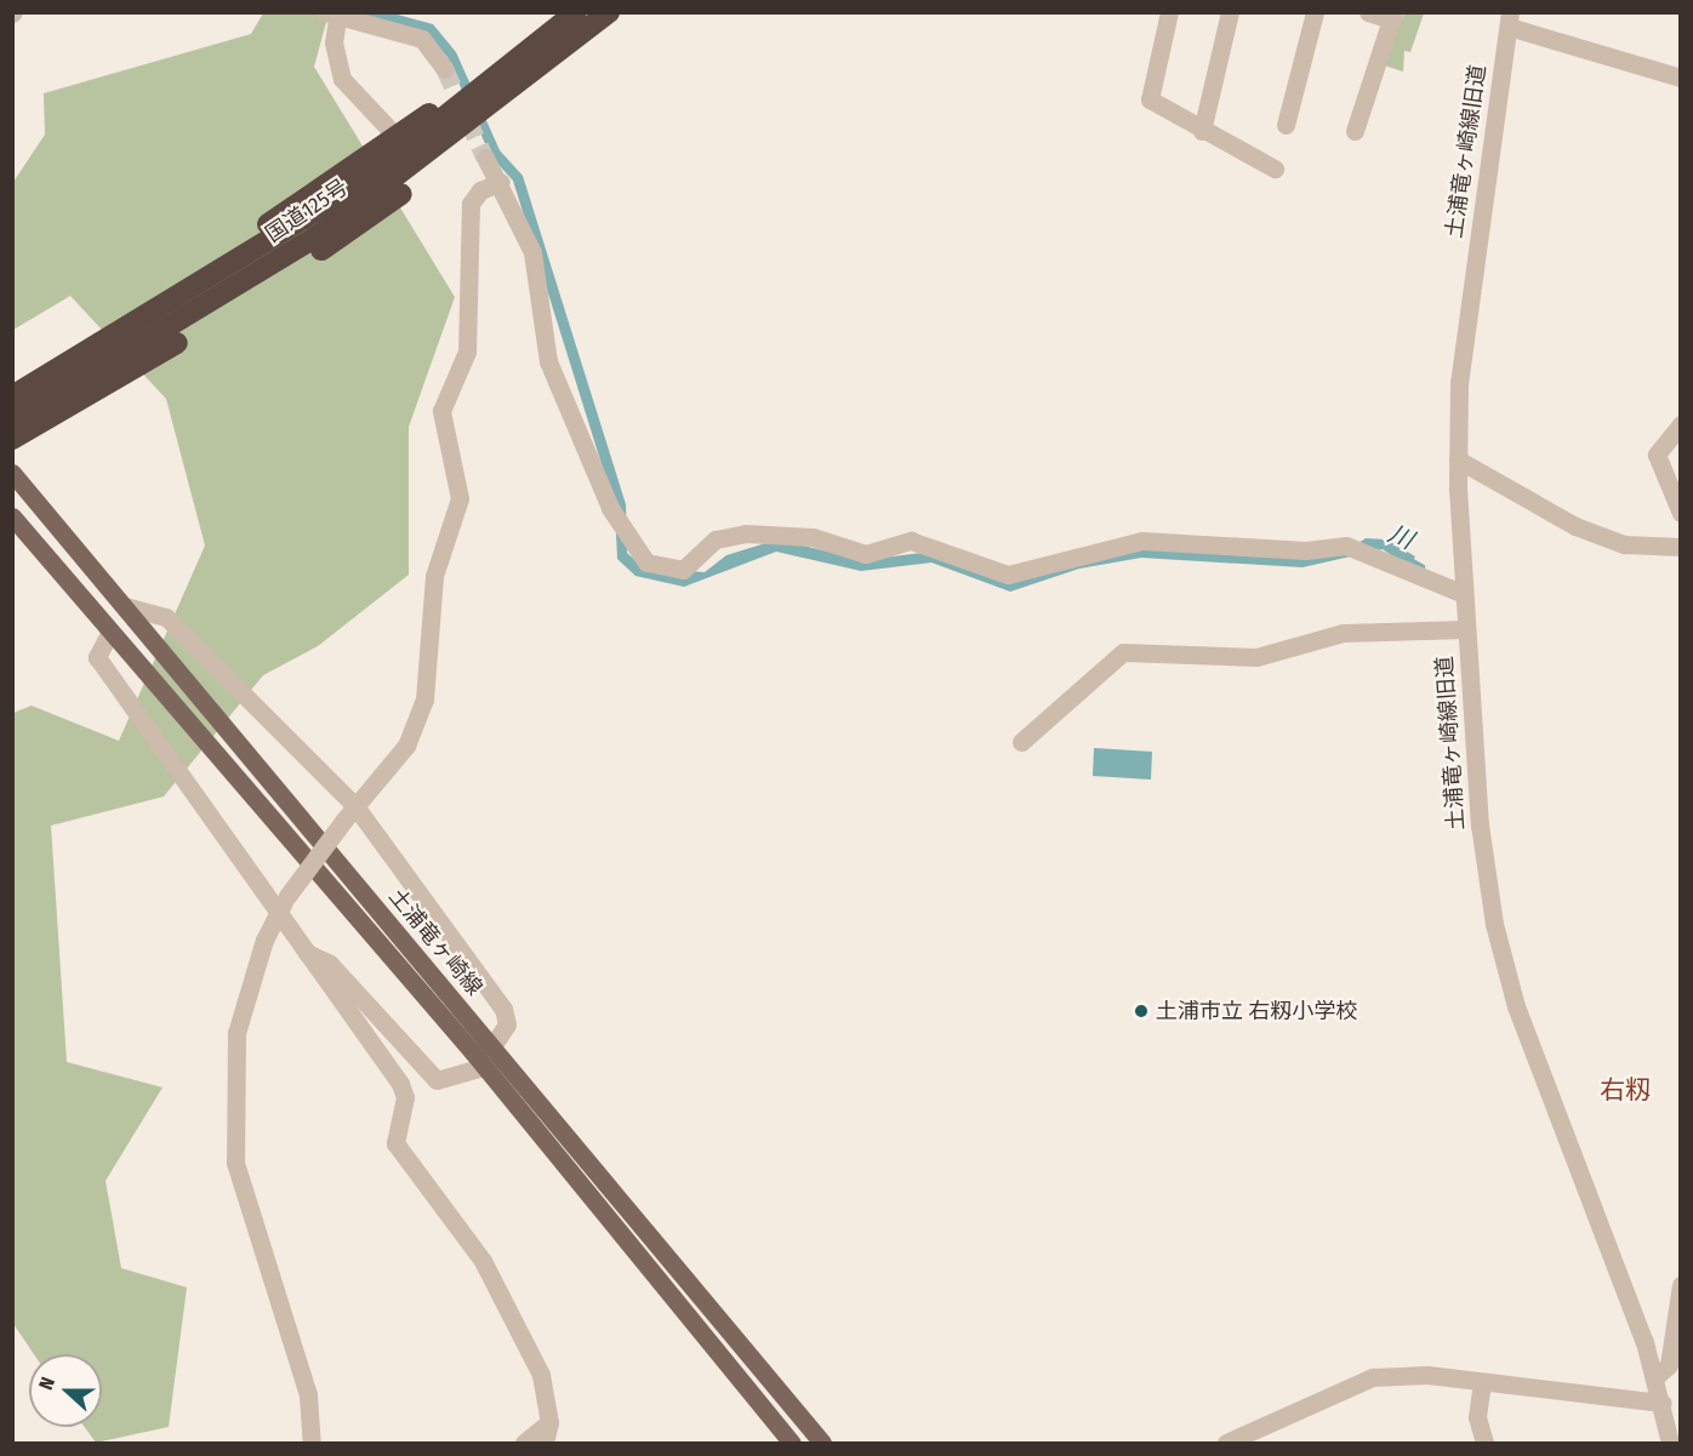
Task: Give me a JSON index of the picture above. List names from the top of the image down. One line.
{"streets":{"highway":["国道125号"],"main road":["土浦竜ヶ崎線"],"street":["土浦竜ヶ崎線旧道"]},"districts":["右籾"],"water":["川"],"places":["土浦市立 右籾小学校"],"north":"left"}
